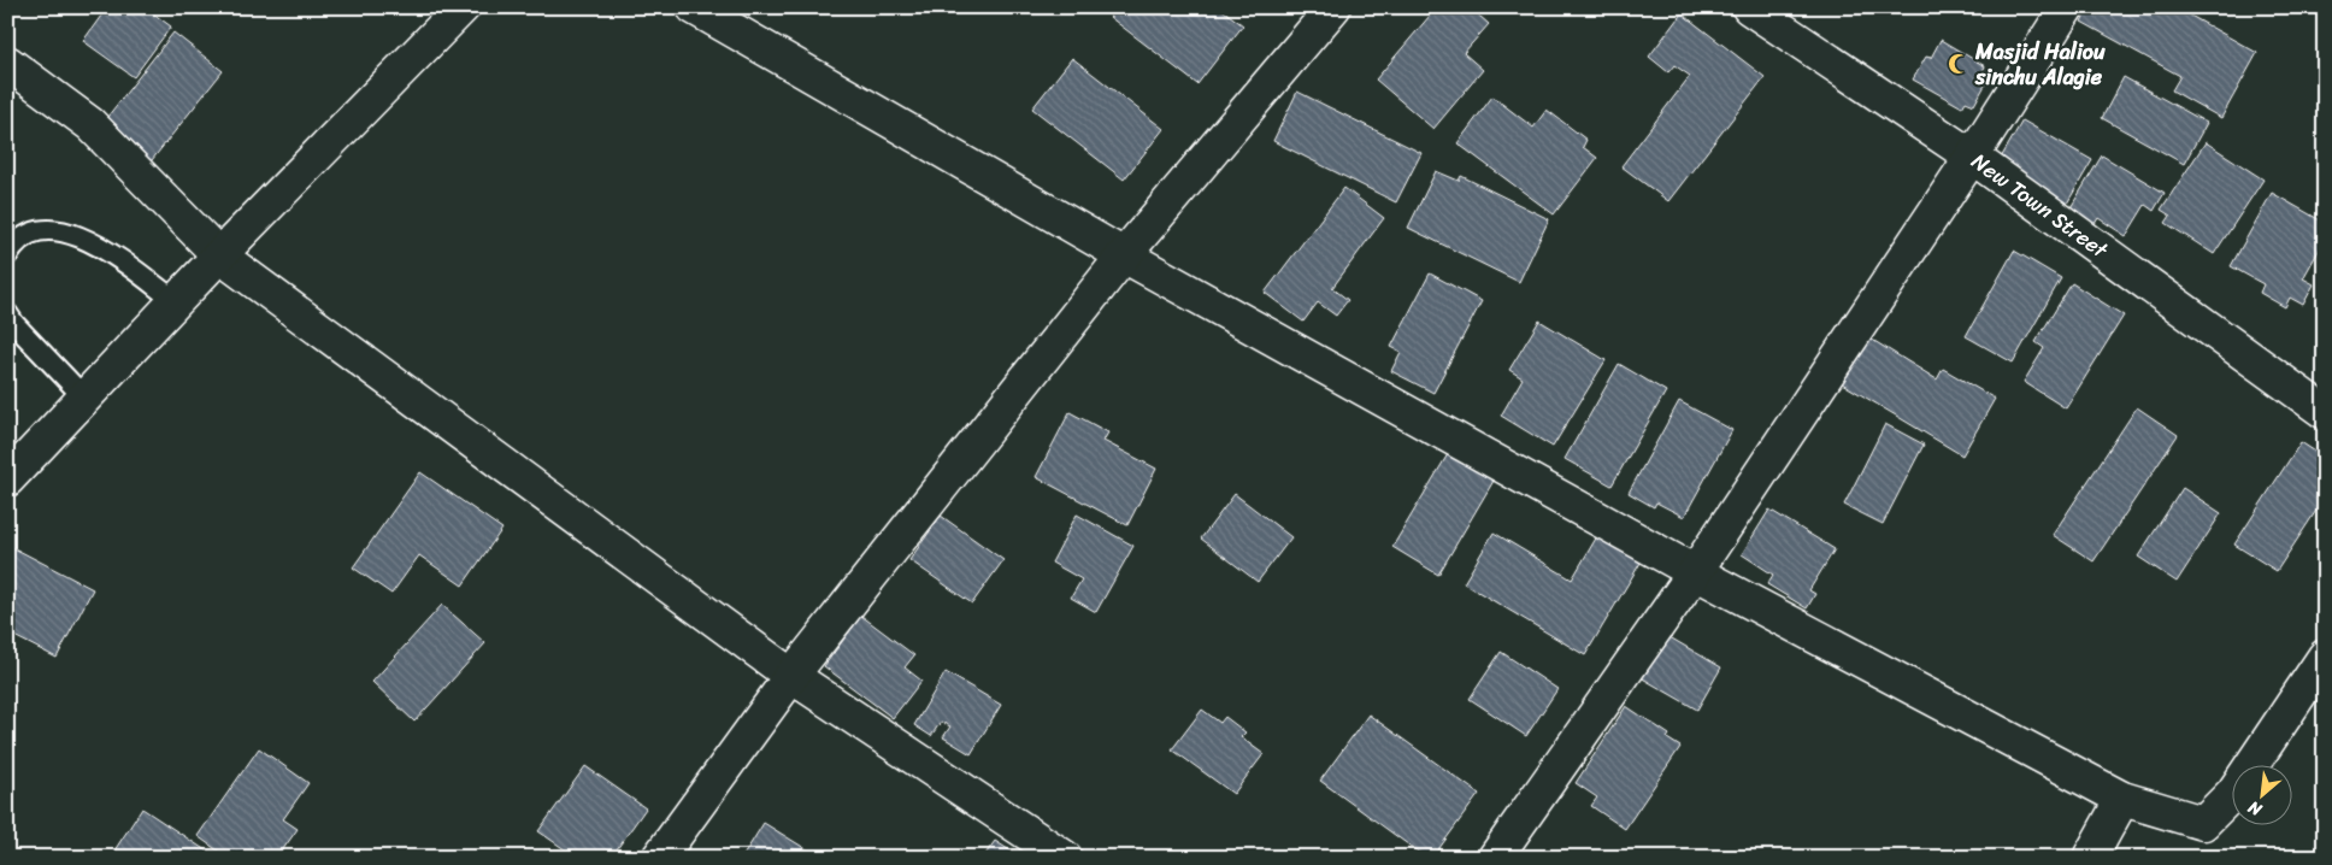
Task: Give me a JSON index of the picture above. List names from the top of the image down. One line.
{"streets":{"street":["New Town Street"]},"places":{"mosque":["Masjid Haliou sinchu Alagie"]},"north":"bottom left"}
